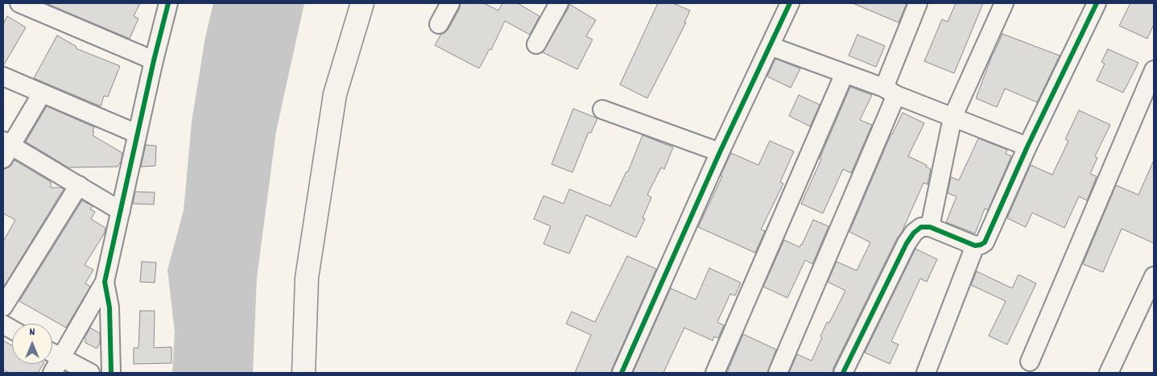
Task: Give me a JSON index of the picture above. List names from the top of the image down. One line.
{"north":"top"}
